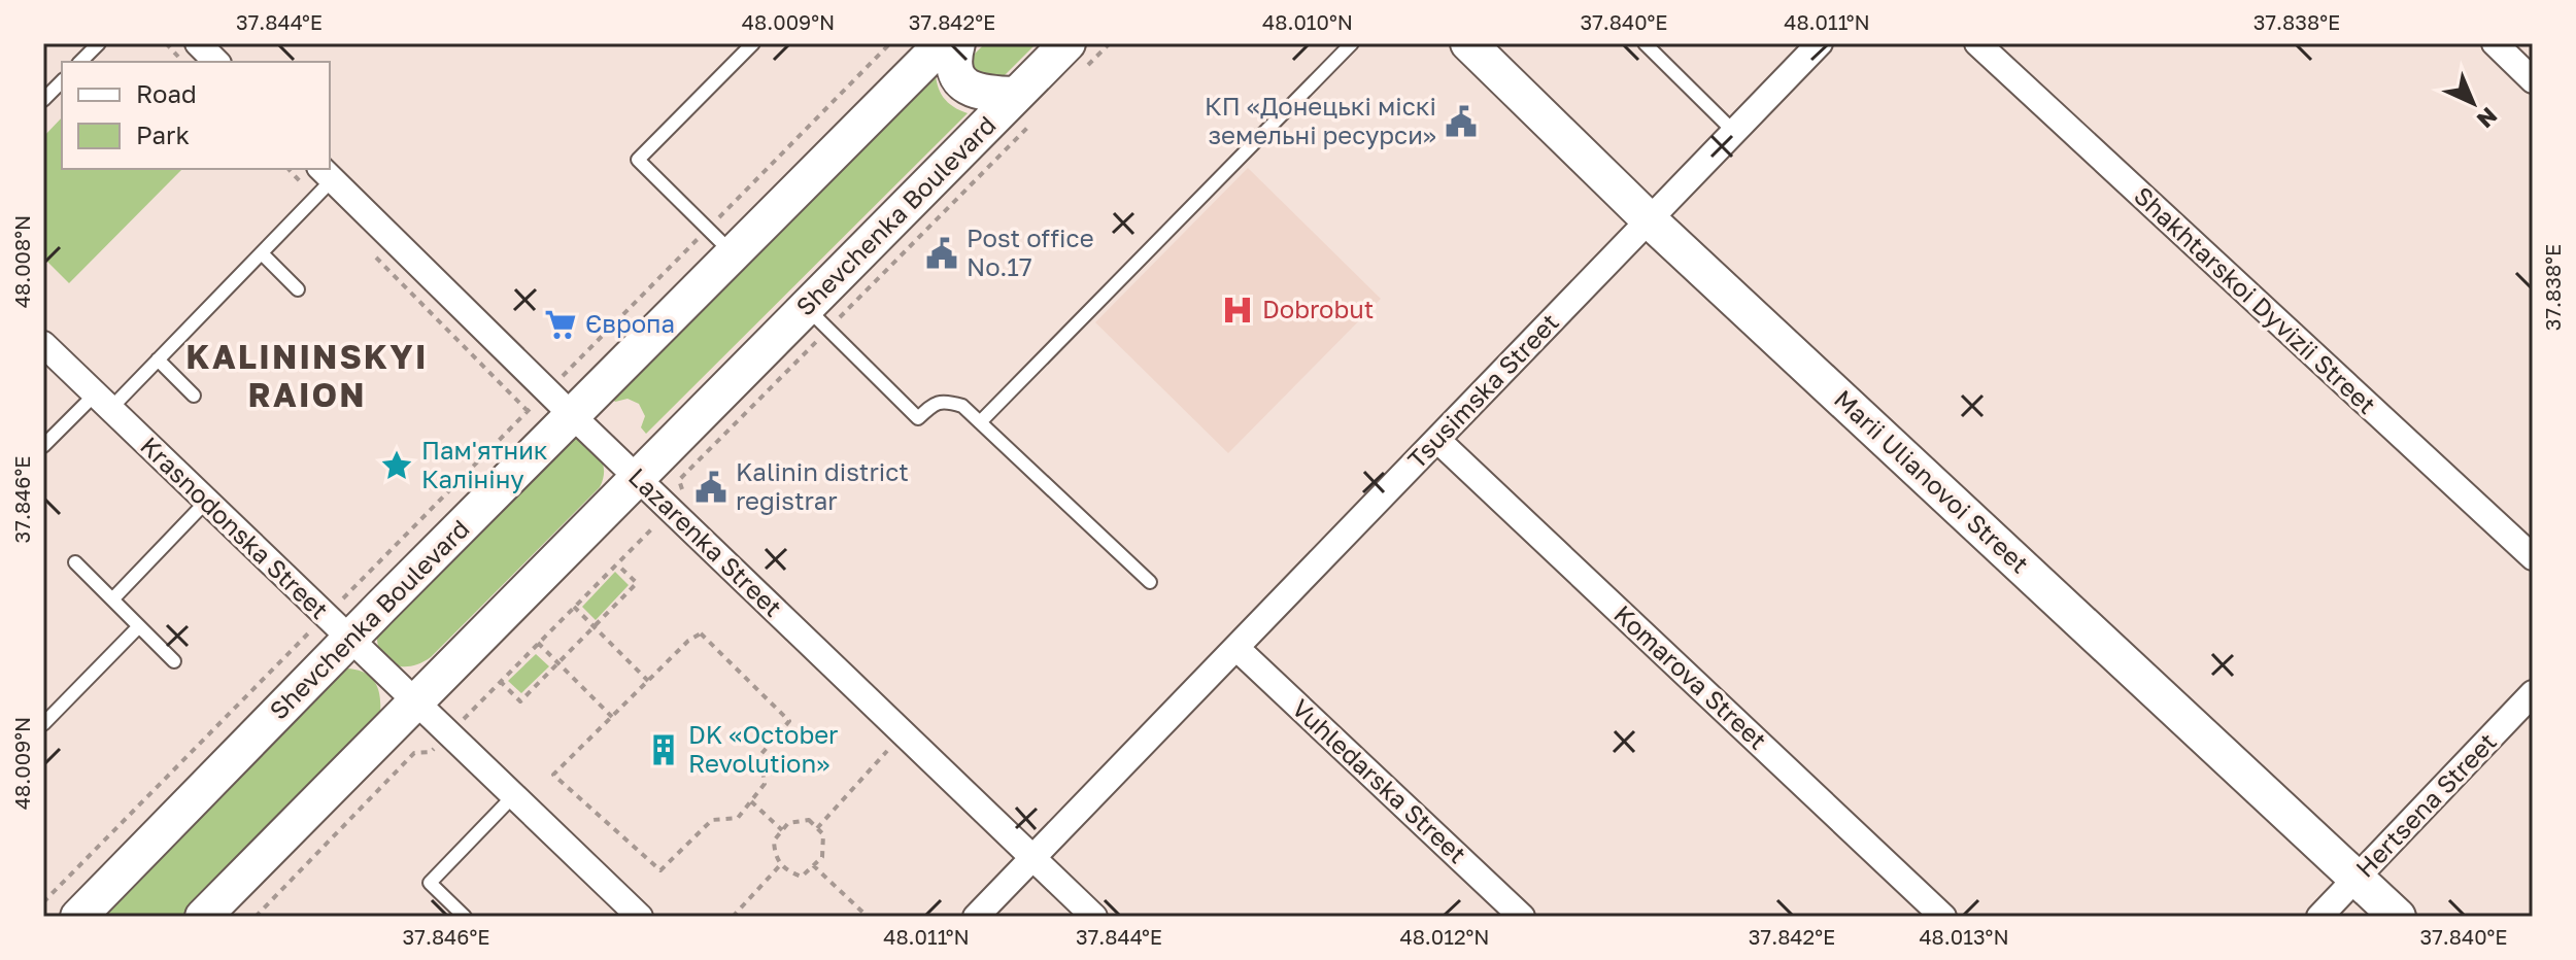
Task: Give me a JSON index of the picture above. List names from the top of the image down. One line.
{"streets":{"main road":["Shevchenka Boulevard","Marii Ulianovoi Street"],"street":["Shakhtarskoi Dyvizii Street","Tsusimska Street","Krasnodonska Street","Lazarenka Street","Komarova Street","Vuhledarska Street","Hertsena Street"]},"crossings":[["Shevchenka Boulevard","Krasnodonska Street"],["Shevchenka Boulevard","Lazarenka Street"],["Tsusimska Street","Marii Ulianovoi Street"],["Tsusimska Street","Lazarenka Street"],["Tsusimska Street","Komarova Street"],["Tsusimska Street","Vuhledarska Street"],["Marii Ulianovoi Street","Hertsena Street"]],"districts":["KALININSKYI RAION"],"places":{"public building":["КП «Донецькі міскі земельні ресурси»","Post office No.17","Kalinin district registrar"],"hospital":["Dobrobut"],"supermarket":["Європа"],"place":["Пам'ятник Калініну"],"building":["DK «October Revolution»"]},"legend":["Road","Park"],"north":"bottom right","coordinates":["37.844°E","48.009°N","37.842°E","48.010°N","37.840°E","48.011°N","37.838°E","48.008°N","37.846°E","48.012°N","48.013°N"]}
